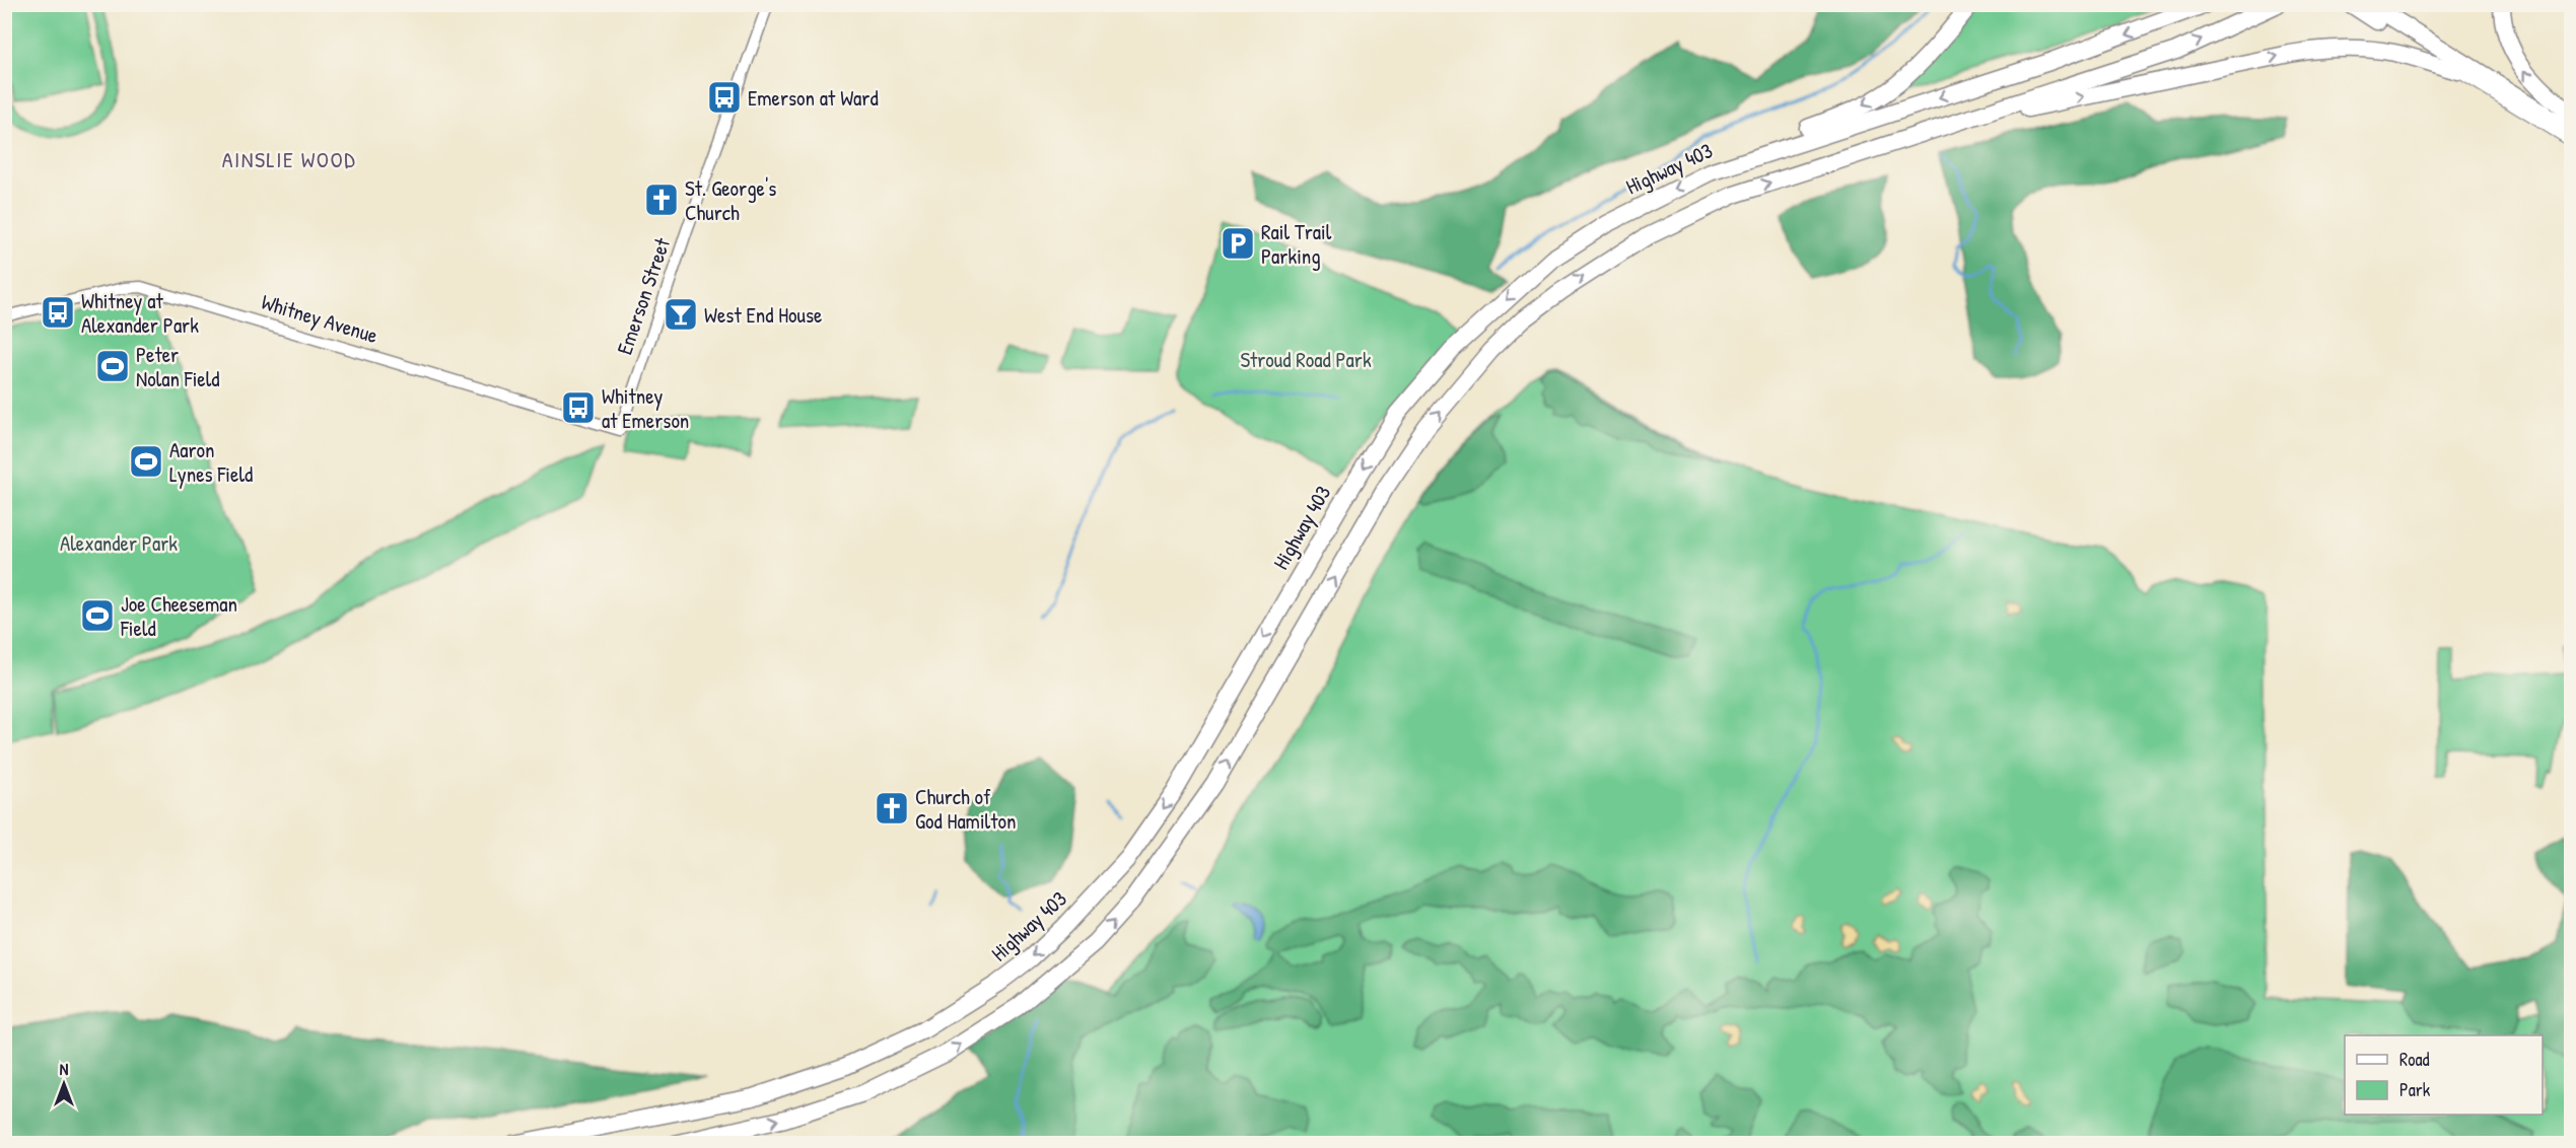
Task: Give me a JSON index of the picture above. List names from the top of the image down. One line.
{"streets":{"highway":["Highway 403"],"street":["Emerson Street","Whitney Avenue"]},"crossings":[["Emerson Street","Whitney Avenue"]],"districts":["AINSLIE WOOD"],"parks":["Stroud Road Park","Alexander Park"],"places":{"bus stop":["Emerson at Ward","Whitney at Alexander Park","Whitney at Emerson"],"church":["St. George's Church","Church of God Hamilton"],"parking":["Rail Trail Parking"],"bar":["West End House"],"sports":["Peter Nolan Field","Aaron Lynes Field","Joe Cheeseman Field"]},"legend":["Road","Park"],"north":"top"}
